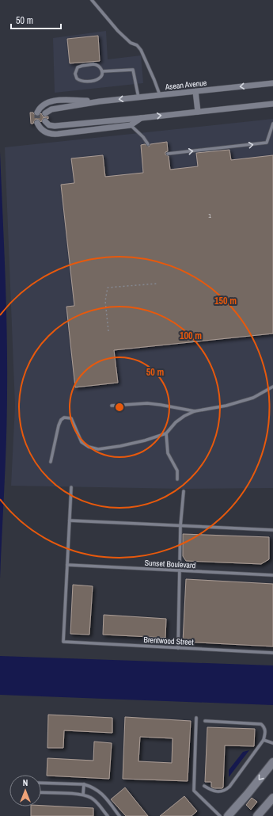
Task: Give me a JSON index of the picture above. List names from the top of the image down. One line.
{"streets":{"street":["Asean Avenue"],"lane":["Sunset Boulevard","Brentwood Street"]},"crossings":[["Sunset Boulevard","Brentwood Street"]],"house_numbers":["1"],"scale_bar":"50 m","north":"top","rings":["150 m","100 m","50 m"]}
